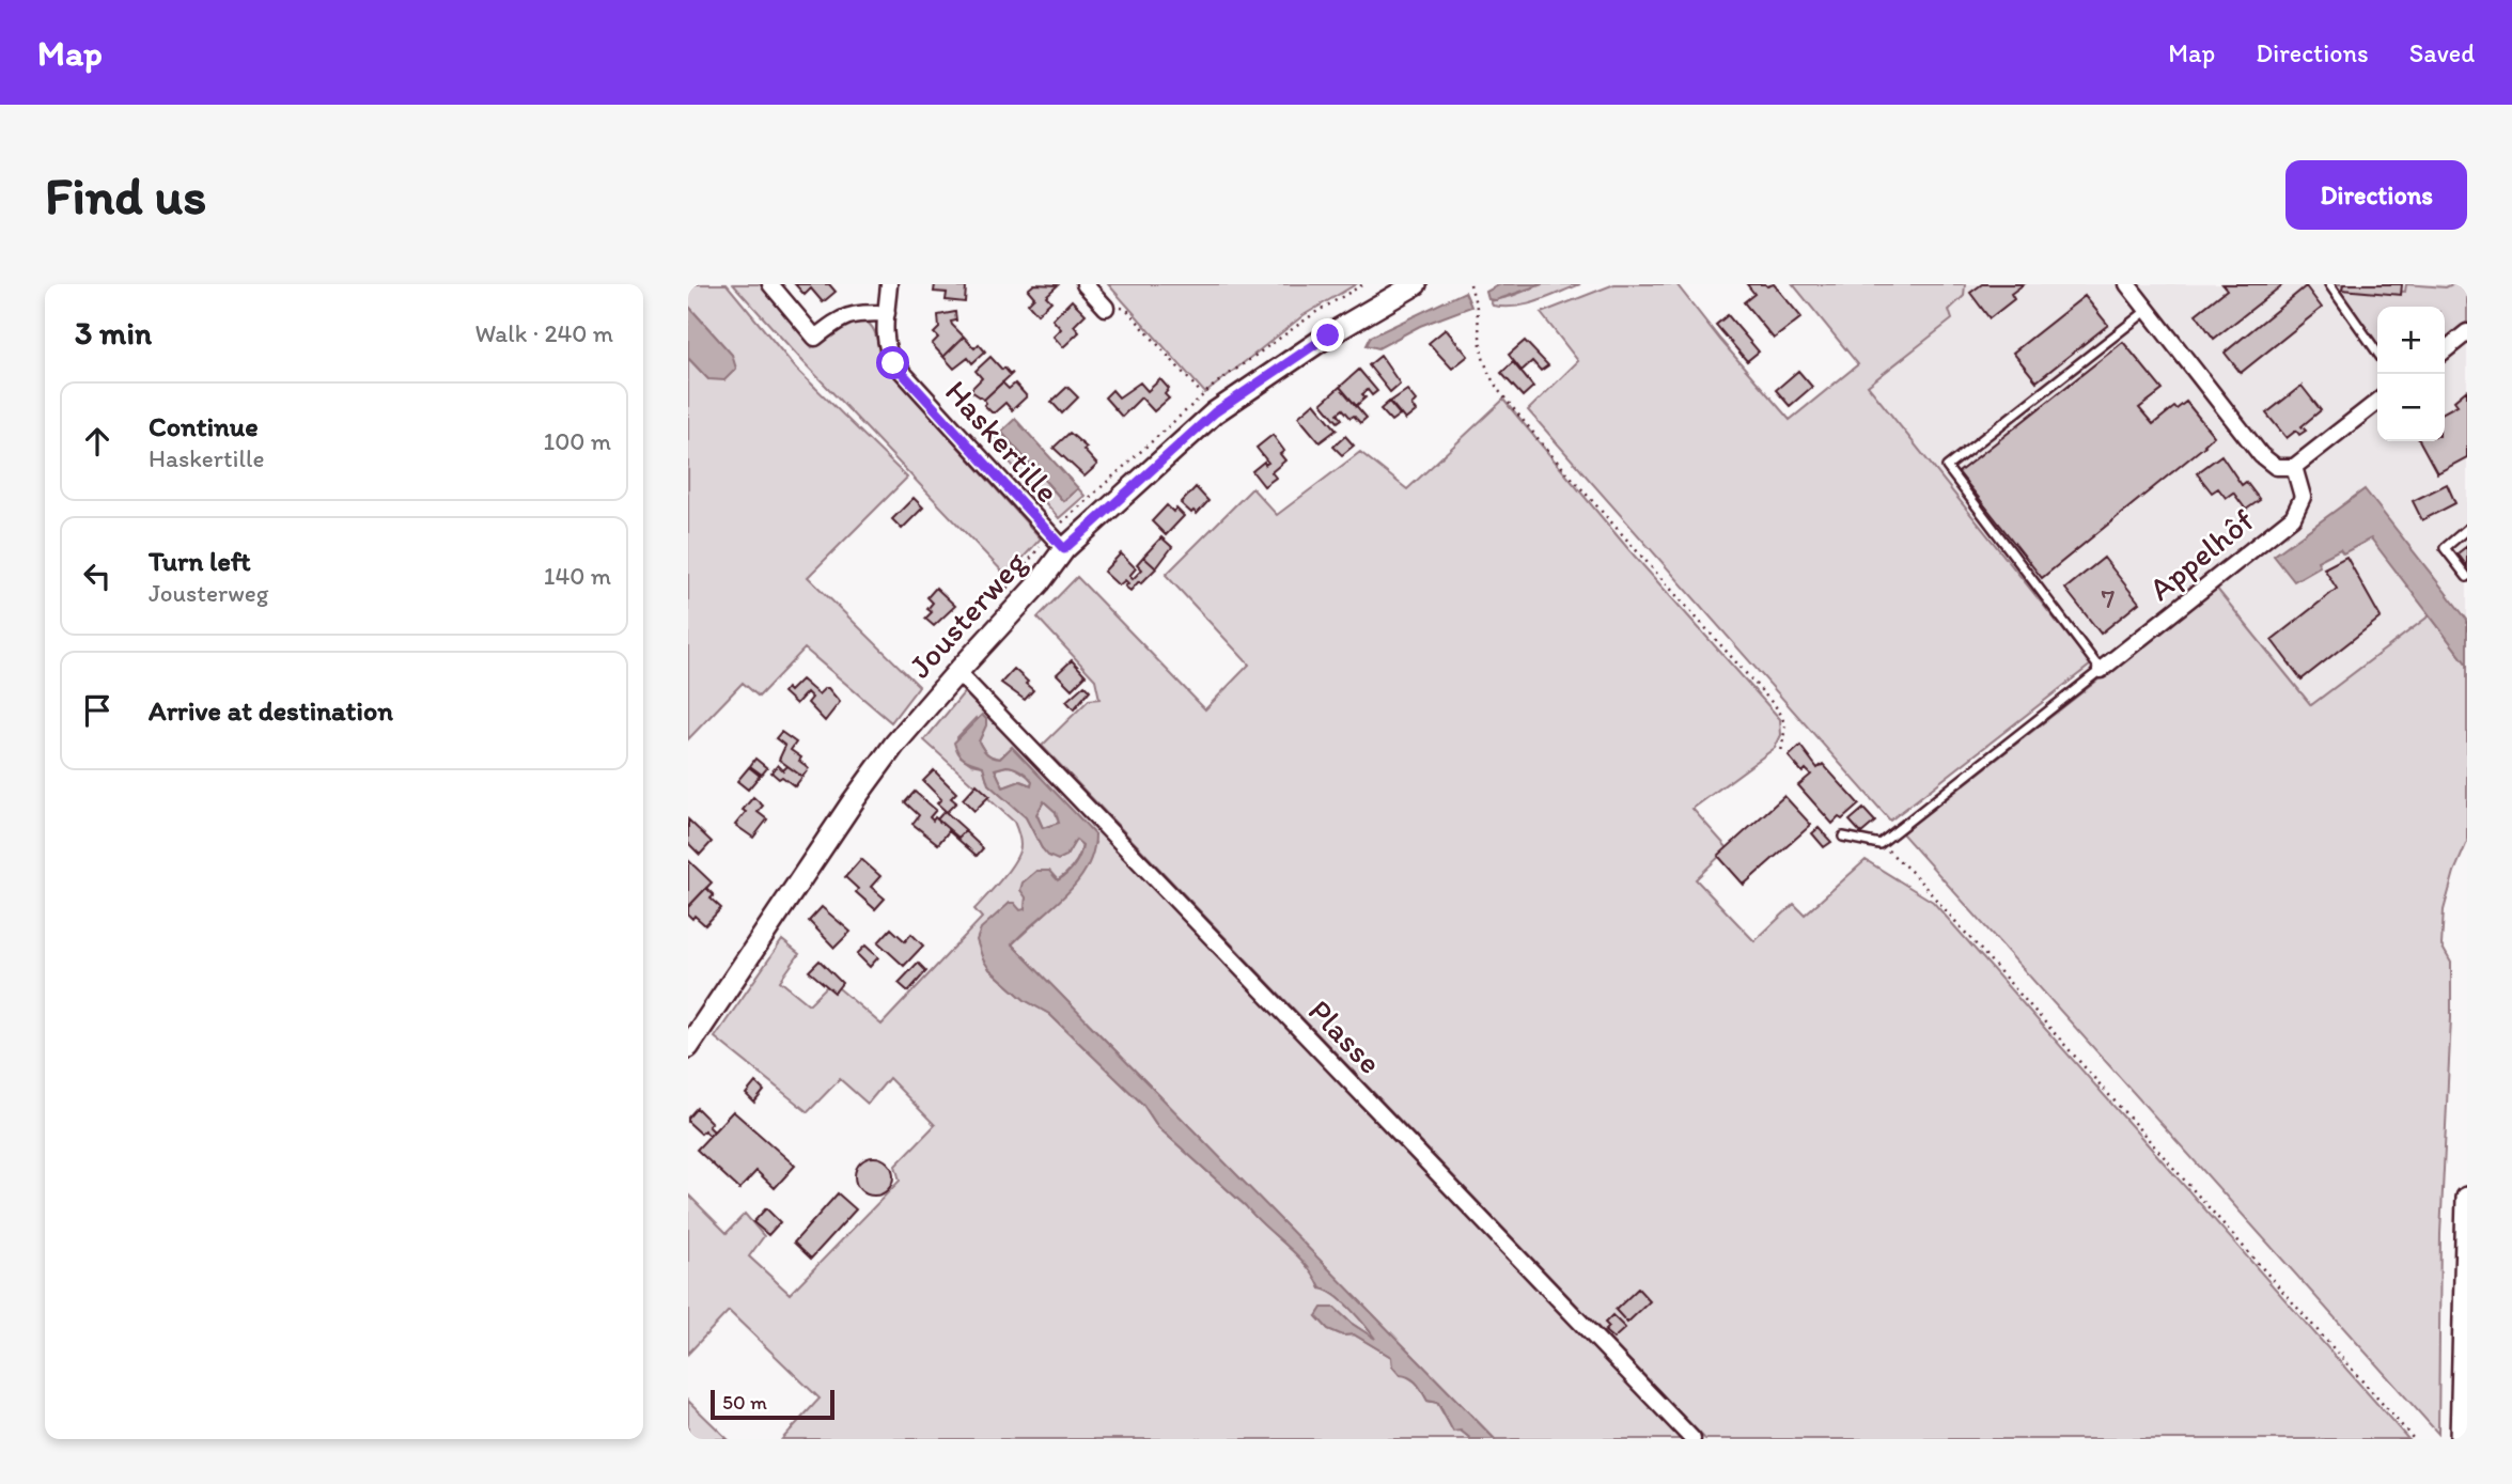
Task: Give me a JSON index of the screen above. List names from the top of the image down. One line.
{"streets":{"street":["Haskertille","Appelhôf","Jousterweg","Plasse"]},"crossings":[["Haskertille","Jousterweg"],["Jousterweg","Plasse"]],"house_numbers":["7"],"scale_bar":"50 m","page":{"header":"Map","nav":["Map","Directions","Saved"],"buttons":"Directions","title":"Find us","heading":["3 min","Walk · 240 m"],"map_buttons":["+","−"],"list":[["Continue","Haskertille","100 m"],["Turn left","Jousterweg","140 m"],"Arrive at destination"],"scale":"50 m"}}
